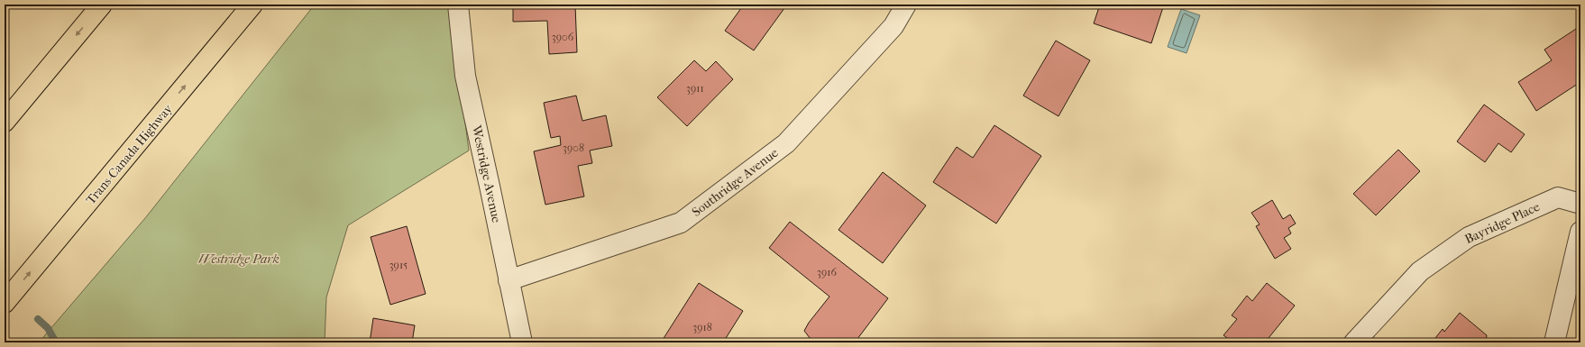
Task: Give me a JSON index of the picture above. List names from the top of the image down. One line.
{"streets":{"highway":["Trans-Canada Highway"],"street":["Westridge Avenue","Southridge Avenue","Bayridge Place"]},"crossings":[["Westridge Avenue","Southridge Avenue"]],"parks":["Westridge Park"],"house_numbers":["3906","3911","3908","3915","3916","3918"]}
